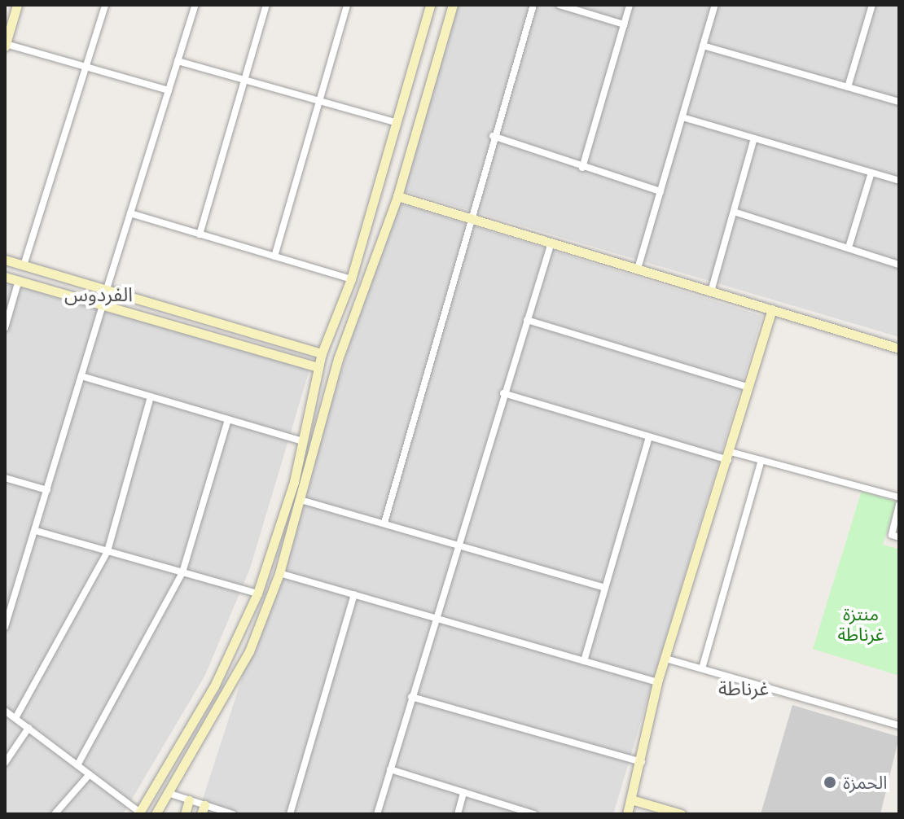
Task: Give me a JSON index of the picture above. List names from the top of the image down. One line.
{"districts":["الفردوس","غرناطة"],"parks":["منتزة غرناطة"],"places":["الحمزة"]}
